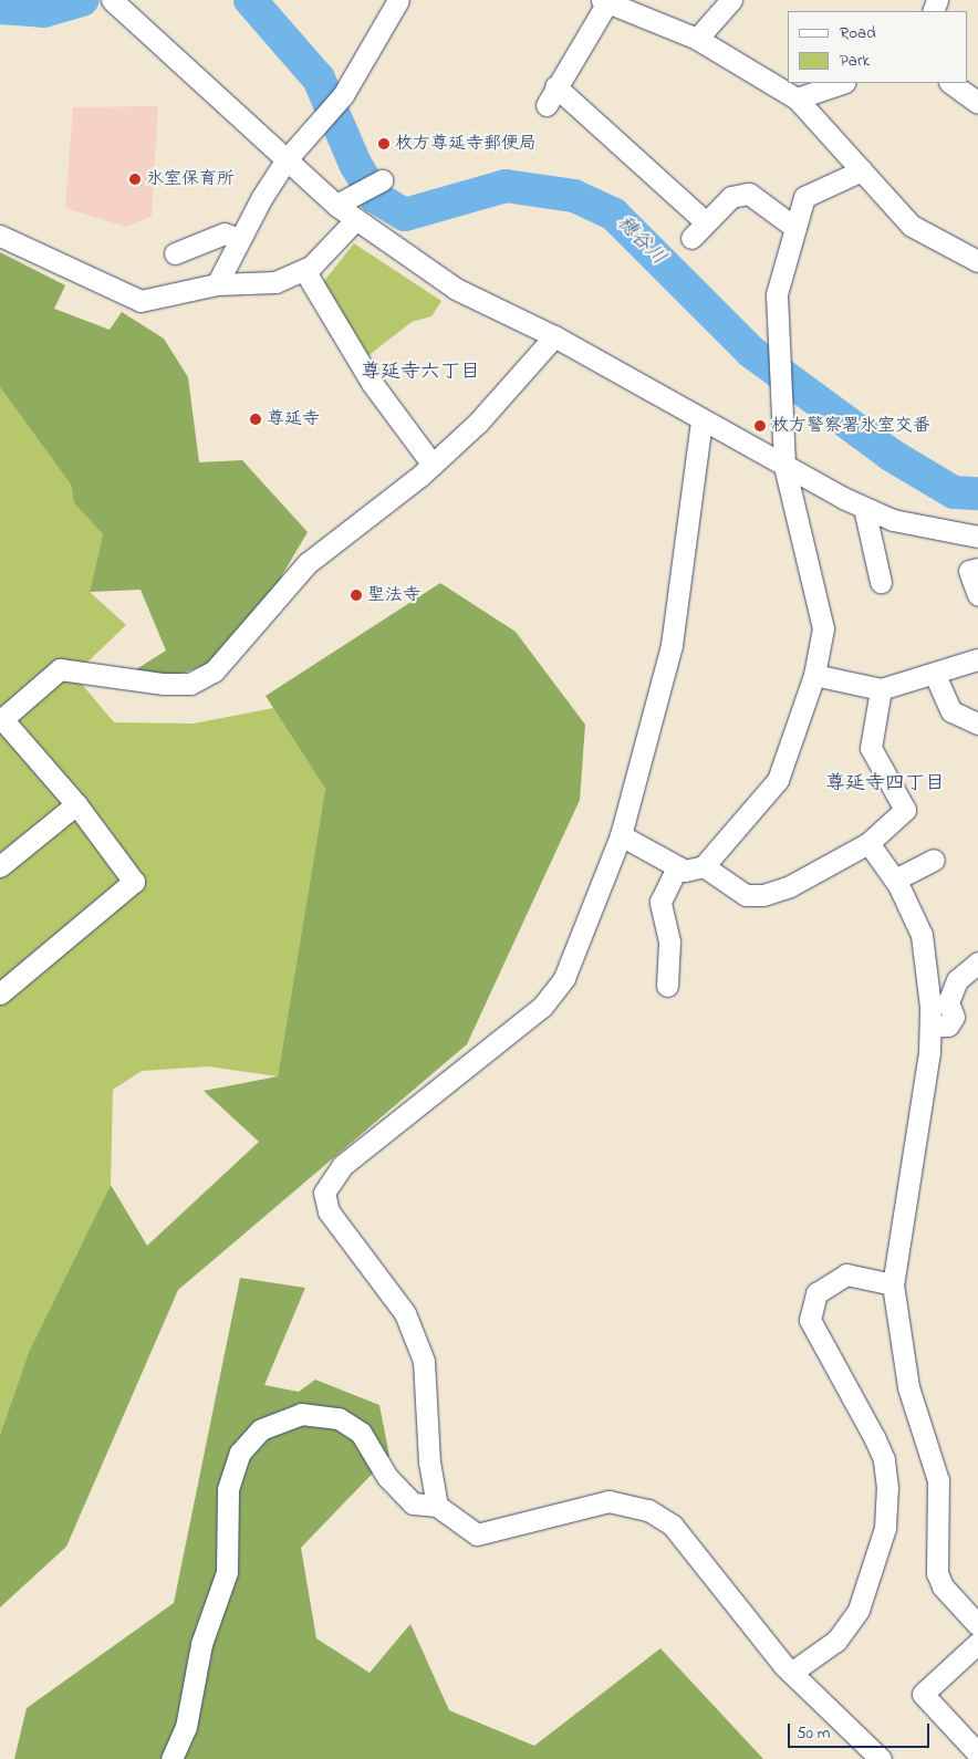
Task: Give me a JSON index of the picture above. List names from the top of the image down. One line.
{"districts":["尊延寺六丁目","尊延寺四丁目"],"water":["穂谷川"],"places":["枚方尊延寺郵便局","氷室保育所","尊延寺","枚方警察署氷室交番","聖法寺"],"legend":["Road","Park"],"scale_bar":"50 m"}
